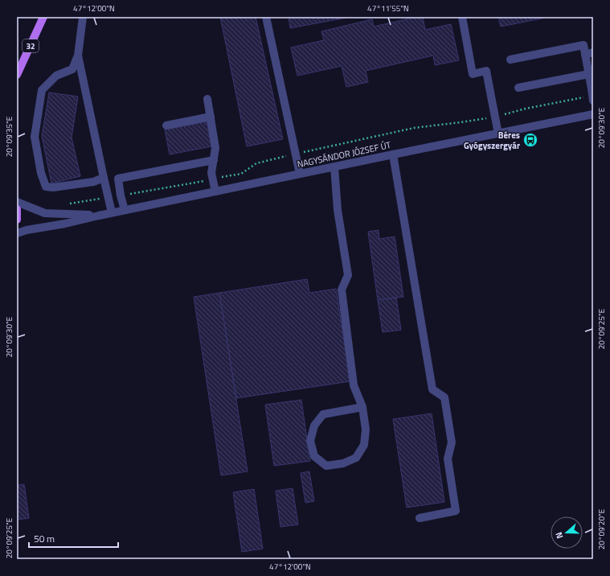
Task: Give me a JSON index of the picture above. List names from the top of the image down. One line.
{"streets":{"main road":["32"],"street":["NAGYSÁNDOR JÓZSEF ÚT"]},"places":{"bus stop":["Béres Gyógyszergyár"]},"scale_bar":"50 m","north":"left","coordinates":["47°12'00\"N","47°11'55\"N","20°09'30\"E","20°09'35\"E","20°09'25\"E","20°09'20\"E"]}
